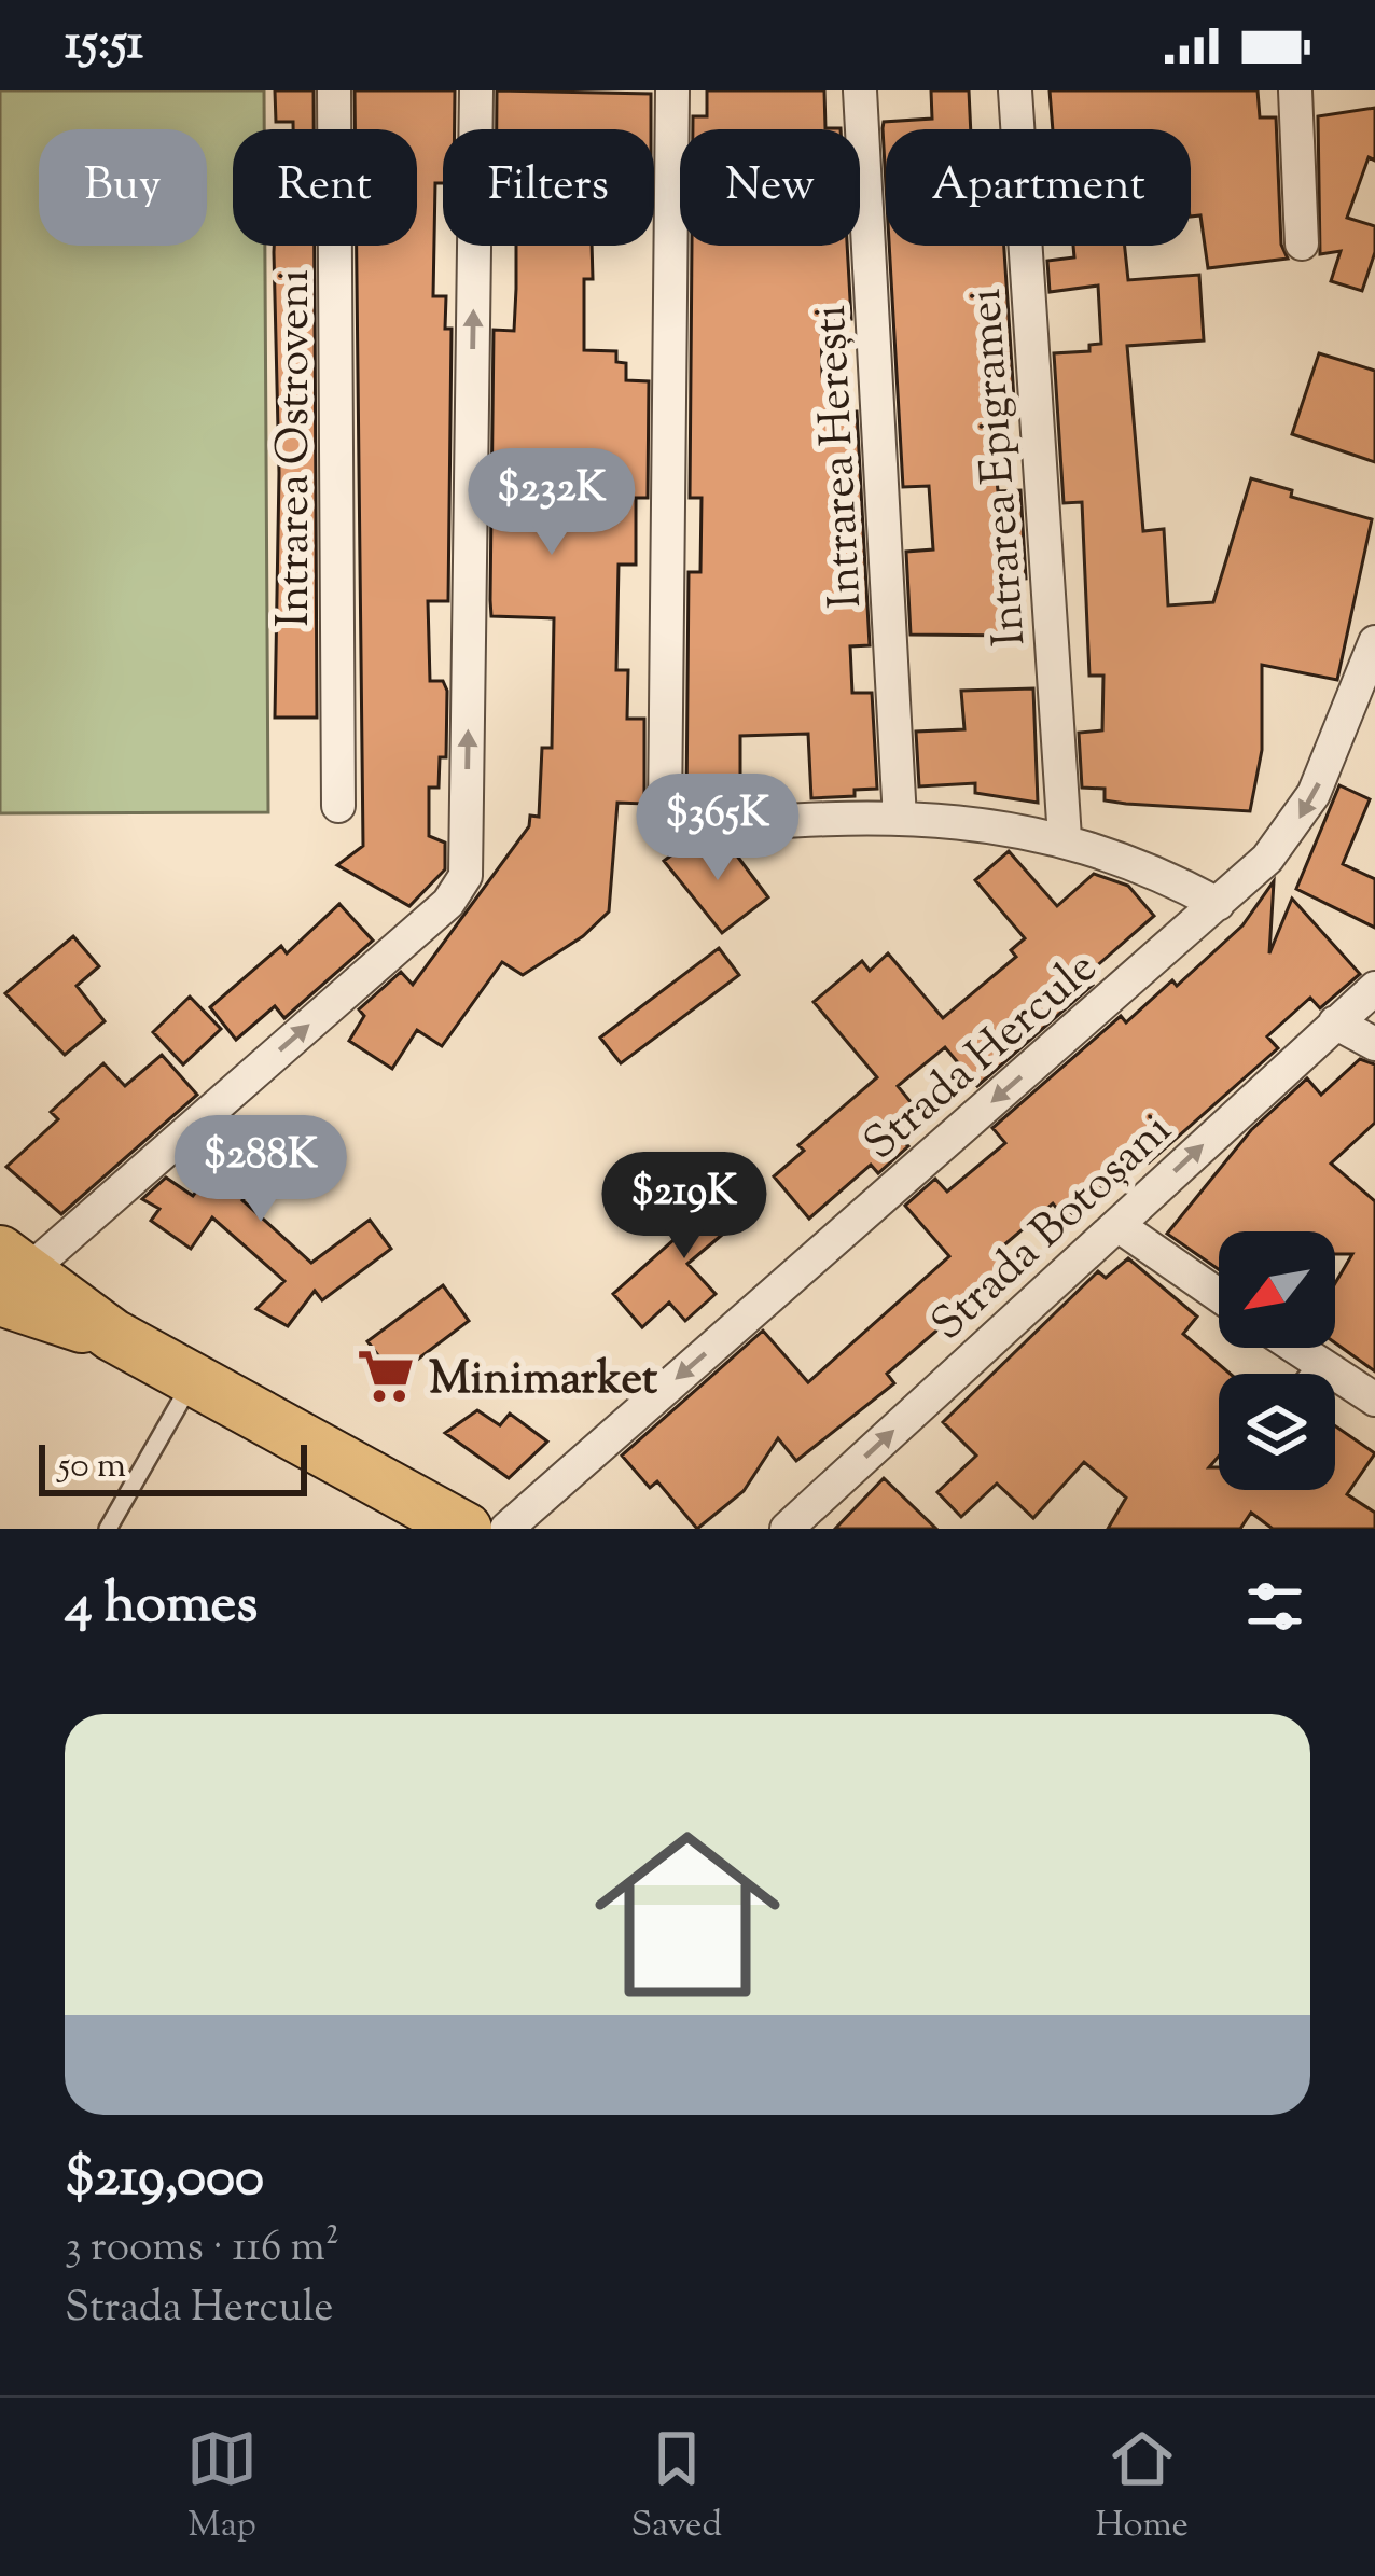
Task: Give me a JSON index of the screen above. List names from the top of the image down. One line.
{"streets":{"street":["Intrarea Ostroveni","Intrarea Herești","Intrarea Epigramei","Strada Hercule","Strada Botoșani"]},"one_way":["Strada Hercule","Strada Botoșani"],"places":{"supermarket":["Minimarket"]},"scale_bar":"50 m","north":"bottom left","page":{"status":"15:51","chip":["Buy","Rent","Filters","New","Apartment"],"price":["$232K","$365K","$288K","$219K"],"scale":"50 m","heading":"4 homes","list":[{"name":"$219,000","note":"3 rooms · 116 m² · Strada Hercule"}],"tabs":["Map","Saved","Home"]}}
